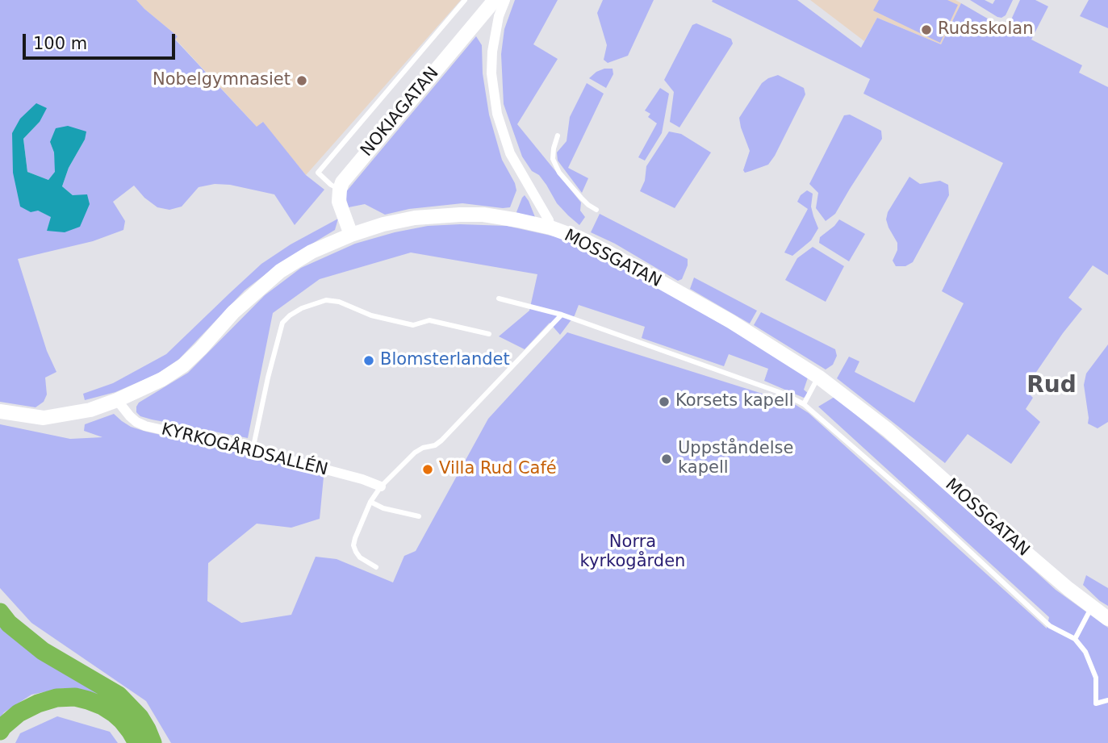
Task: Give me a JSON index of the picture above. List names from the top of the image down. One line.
{"streets":{"street":["NOKIAGATAN","MOSSGATAN","KYRKOGÅRDSALLÉN"]},"crossings":[["MOSSGATAN","KYRKOGÅRDSALLÉN"]],"districts":["Rud"],"parks":["Norra kyrkogården"],"places":["Rudsskolan","Nobelgymnasiet","Blomsterlandet","Korsets kapell","Uppståndelse kapell","Villa Rud Café"],"scale_bar":"100 m"}
